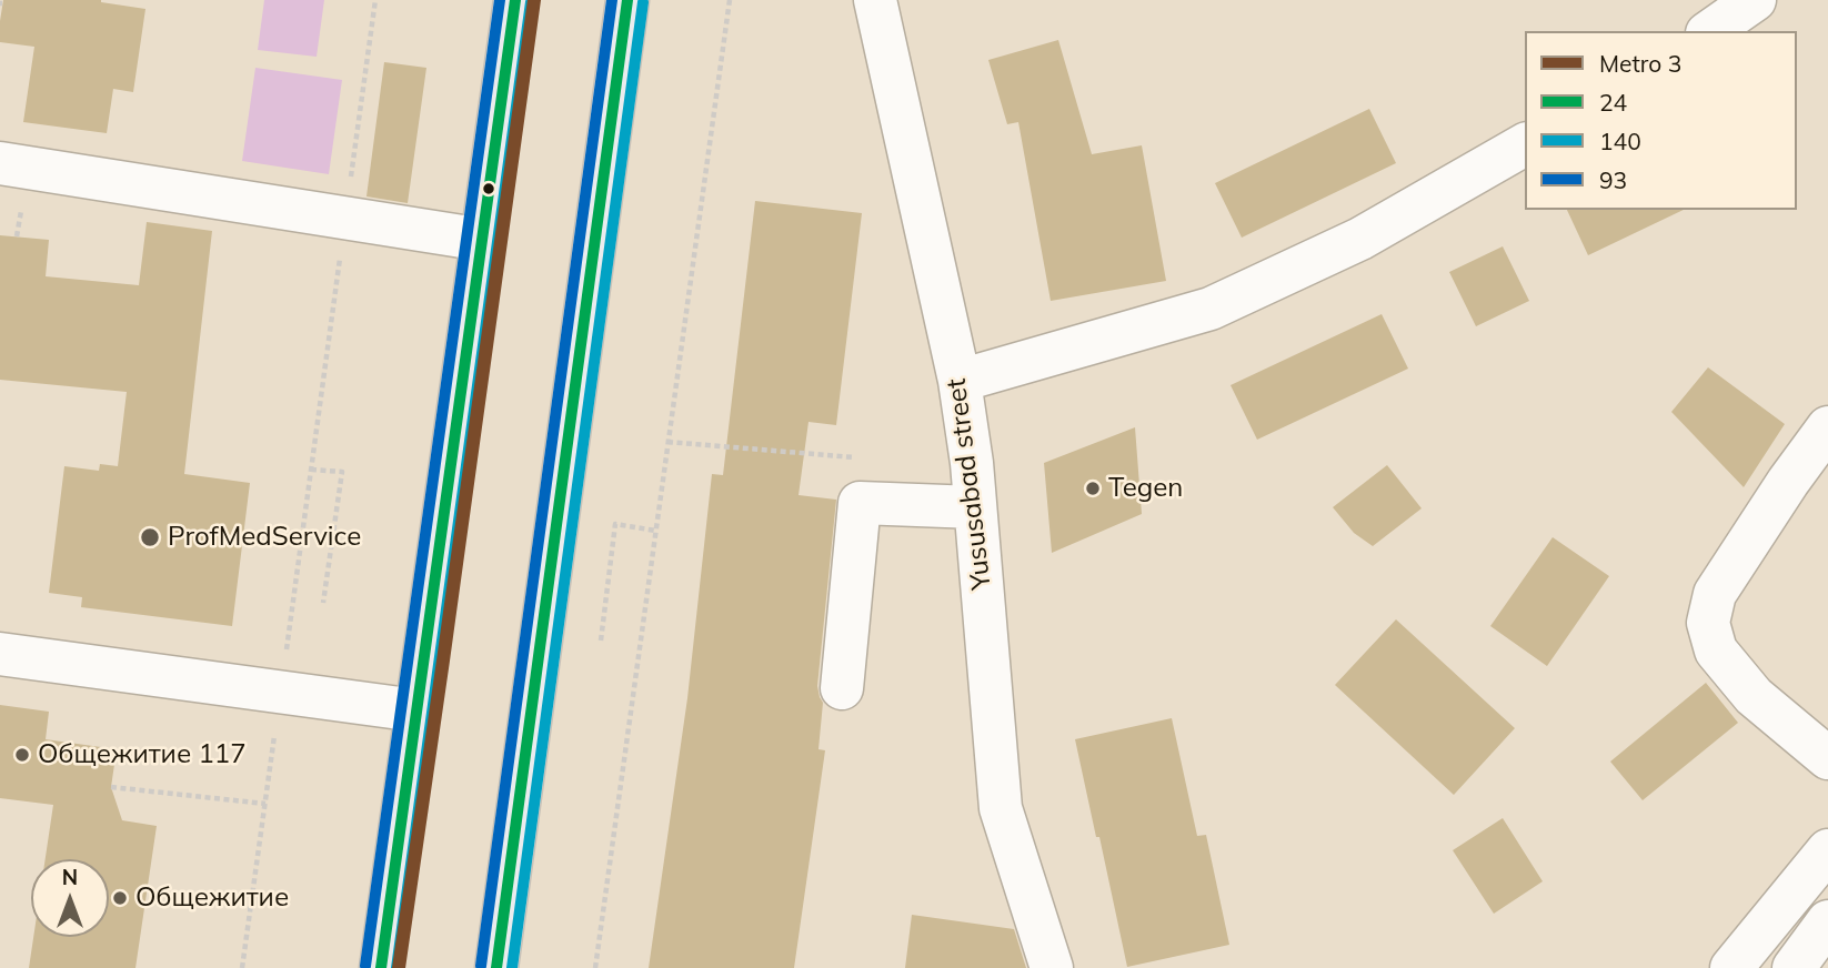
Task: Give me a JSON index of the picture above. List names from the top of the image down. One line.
{"streets":{"street":["Yususabad street"]},"places":["Tegen","ProfMedService","Общежитие 117","Общежитие"],"lines":["metro line 3","transit line 24","transit line 93","transit line 140"],"legend":["Metro 3","24","140","93"],"north":"top"}
